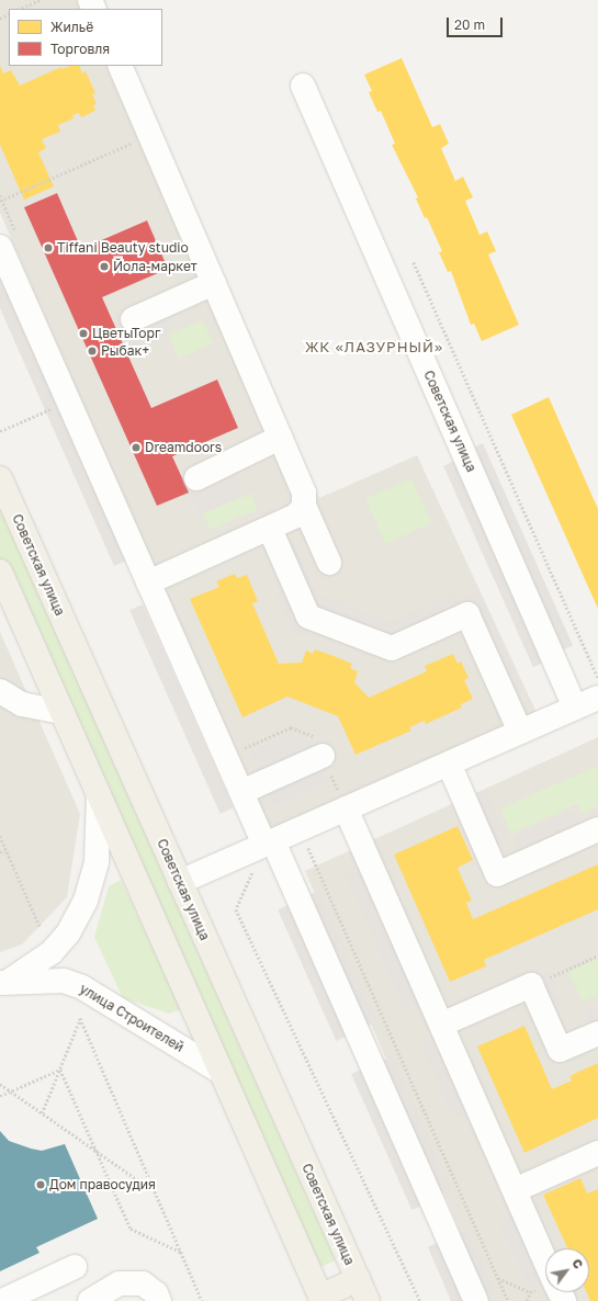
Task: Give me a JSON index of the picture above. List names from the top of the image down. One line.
{"streets":{"main road":["Советская улица"],"street":["улица Строителей"]},"districts":["ЖК «ЛАЗУРНЫЙ»"],"places":["Tiffani Beauty studio","Йола-маркет","ЦветыТорг","Рыбак+","Dreamdoors","Дом правосудия"],"legend":["Жильё","Торговля"],"scale_bar":"20 m","north":"top right"}
